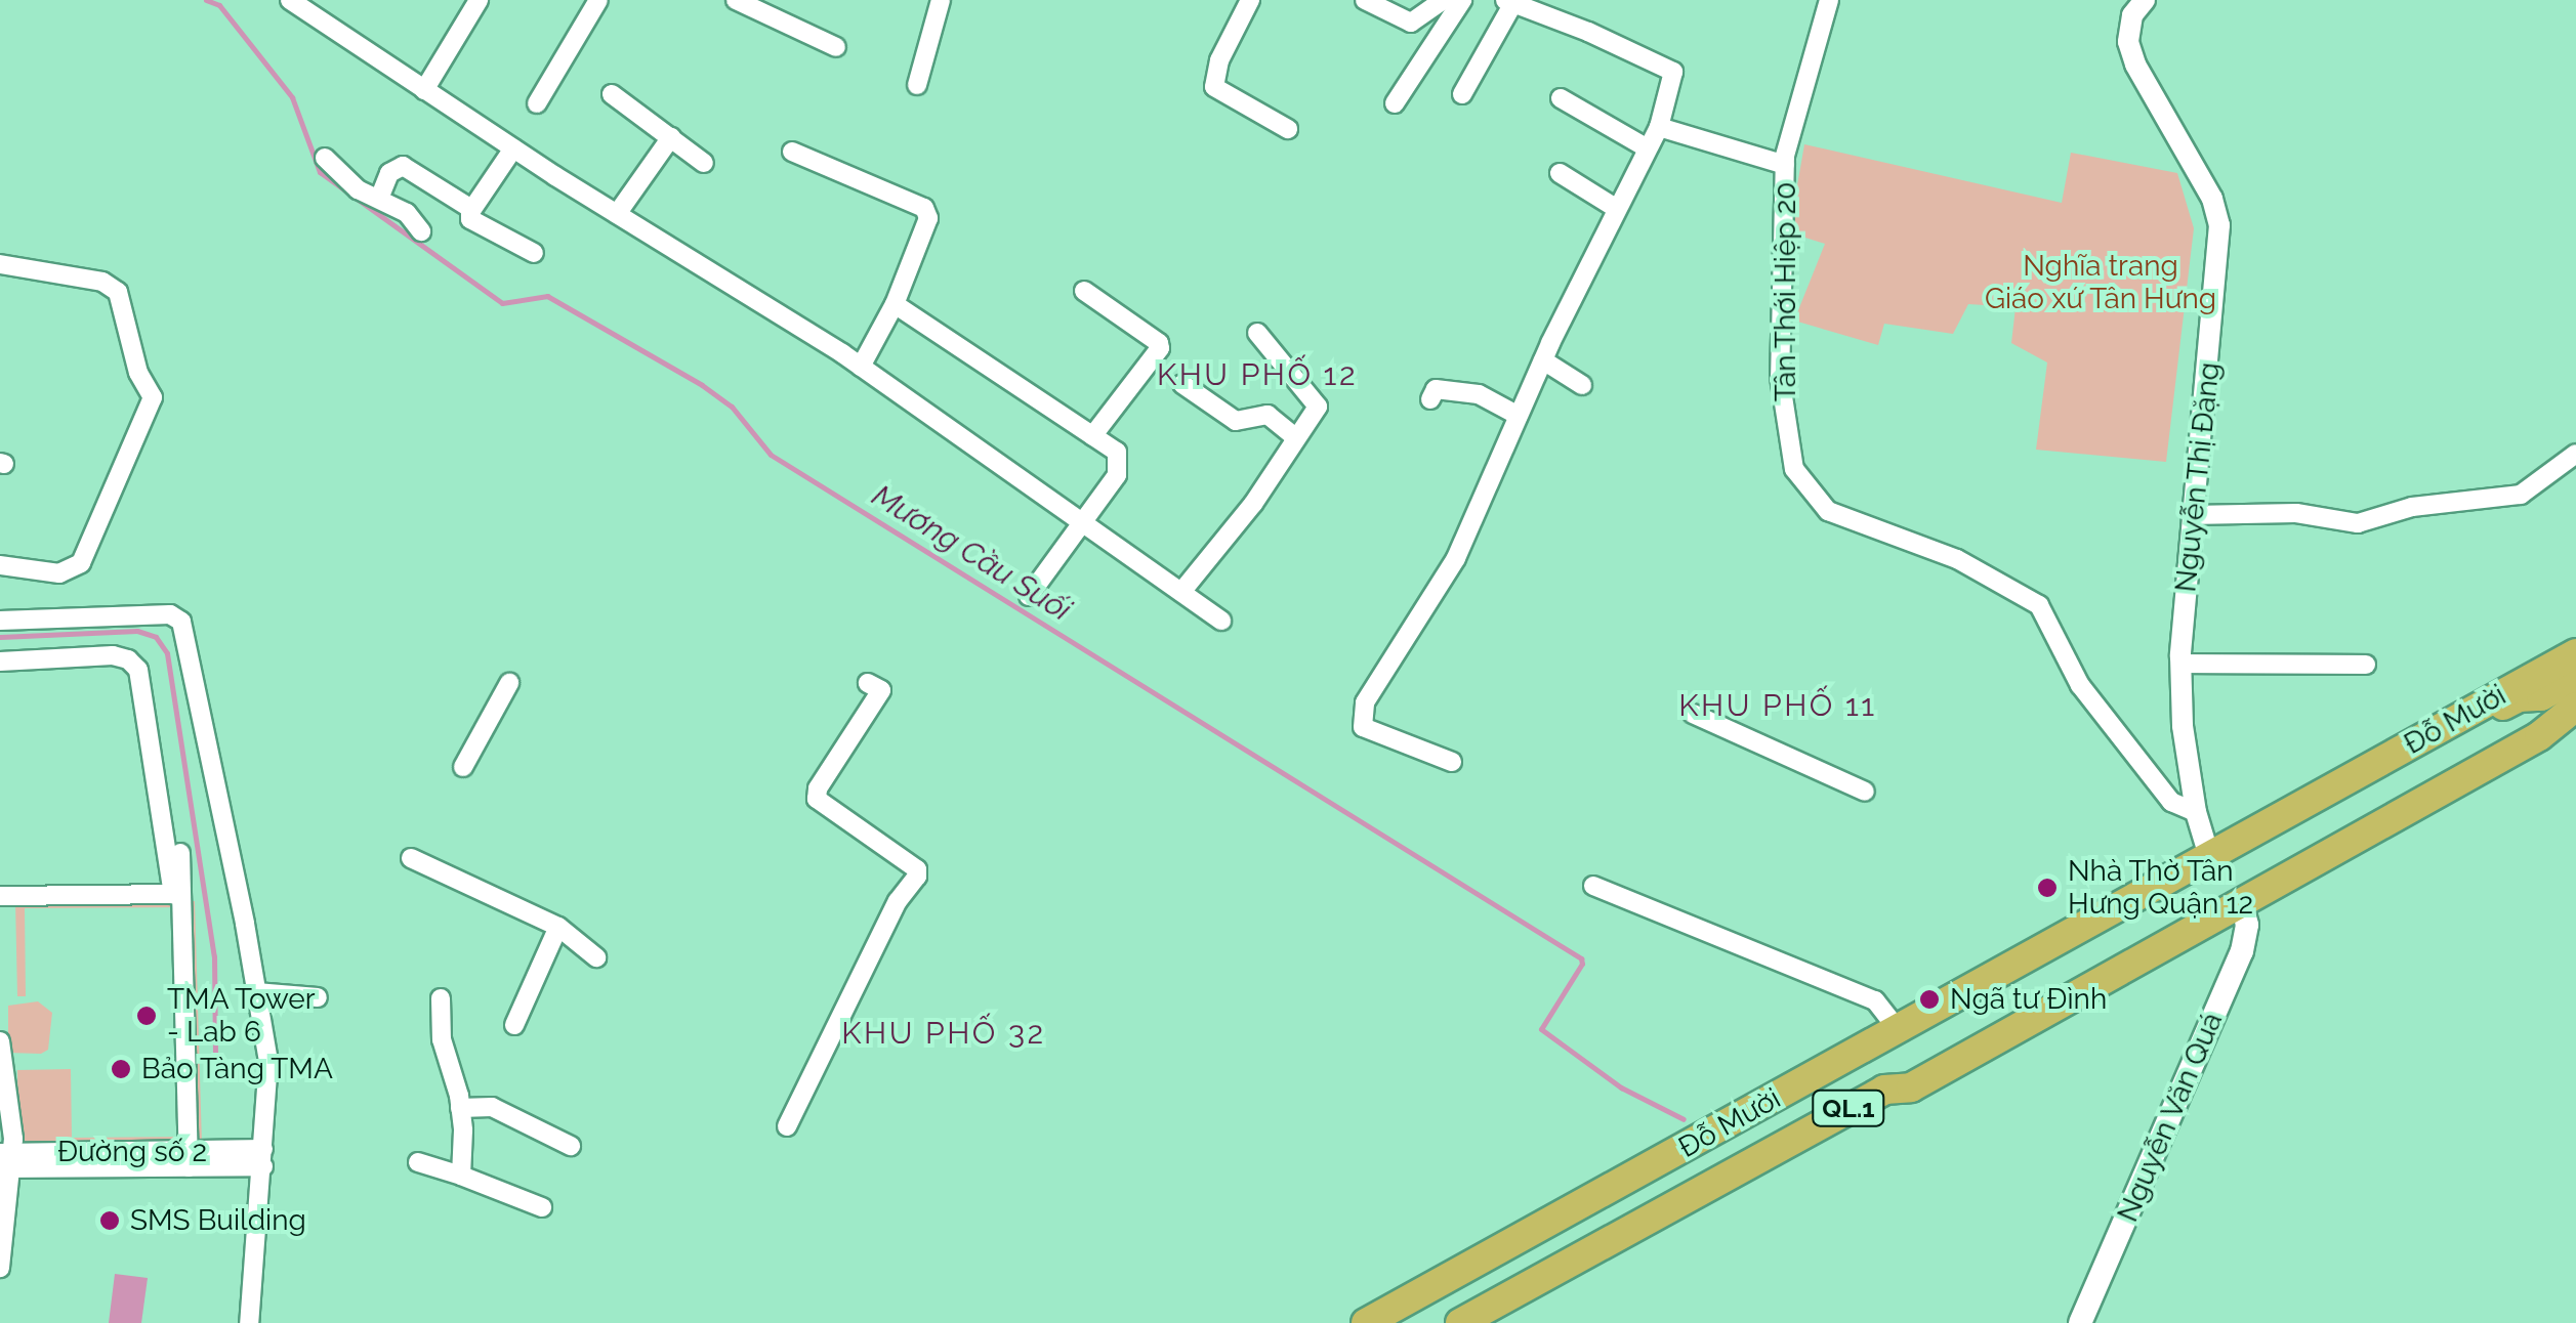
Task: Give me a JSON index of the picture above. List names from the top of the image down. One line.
{"streets":{"highway":["Đỗ Mười","QL.1"],"main road":["Nguyễn Văn Quá"],"street":["Tân Thới Hiệp 20","Nguyễn Thị Đặng","Đường số 2"]},"crossings":[["Tân Thới Hiệp 20","Nguyễn Thị Đặng"],["Nguyễn Thị Đặng","Đỗ Mười"],["Đỗ Mười","Nguyễn Văn Quá"]],"districts":["KHU PHỐ 12","KHU PHỐ 11","KHU PHỐ 32"],"water":["Mương Cầu Suối"],"parks":["Nghĩa trang Giáo xứ Tân Hưng"],"places":["Nhà Thờ Tân Hưng Quận 12","Ngã tư Đình","TMA Tower - Lab 6","Bảo Tàng TMA","SMS Building"]}
